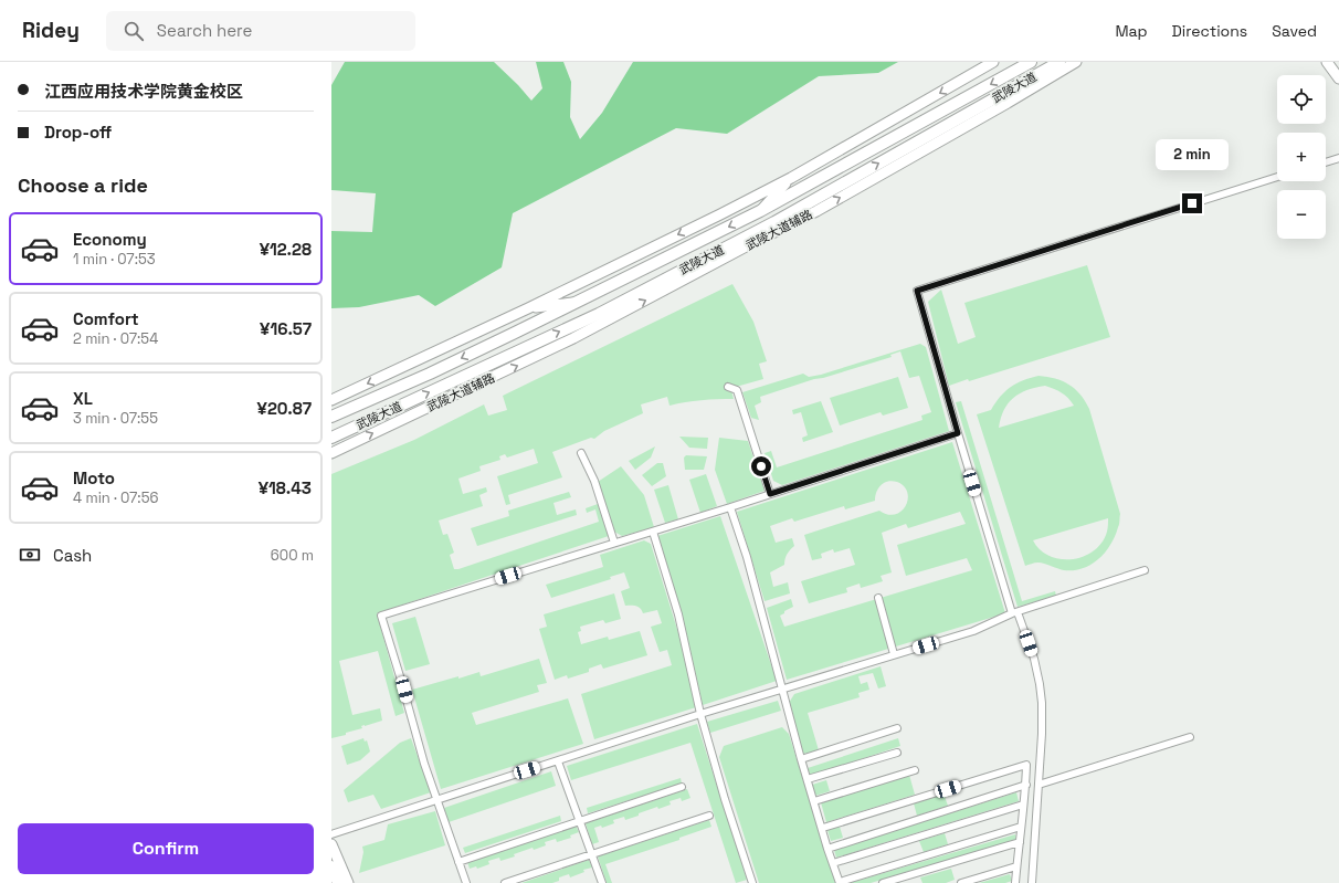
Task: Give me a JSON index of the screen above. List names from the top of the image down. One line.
{"streets":{"main road":["武陵大道"],"street":["武陵大道辅路"]},"page":{"header":"Ridey","search":"Search here","nav":["Map","Directions","Saved"],"banner":["江西应用技术学院黄金校区","Drop-off"],"map_buttons":["+","−"],"bubble":"2 min","heading":"Choose a ride","list":[{"name":"Economy","note":"1 min · 07:53","value":"¥12.28"},{"name":"Comfort","note":"2 min · 07:54","value":"¥16.57"},{"name":"XL","note":"3 min · 07:55","value":"¥20.87"},{"name":"Moto","note":"4 min · 07:56","value":"¥18.43"}],"pay":["Cash","600 m"],"buttons":"Confirm"}}
